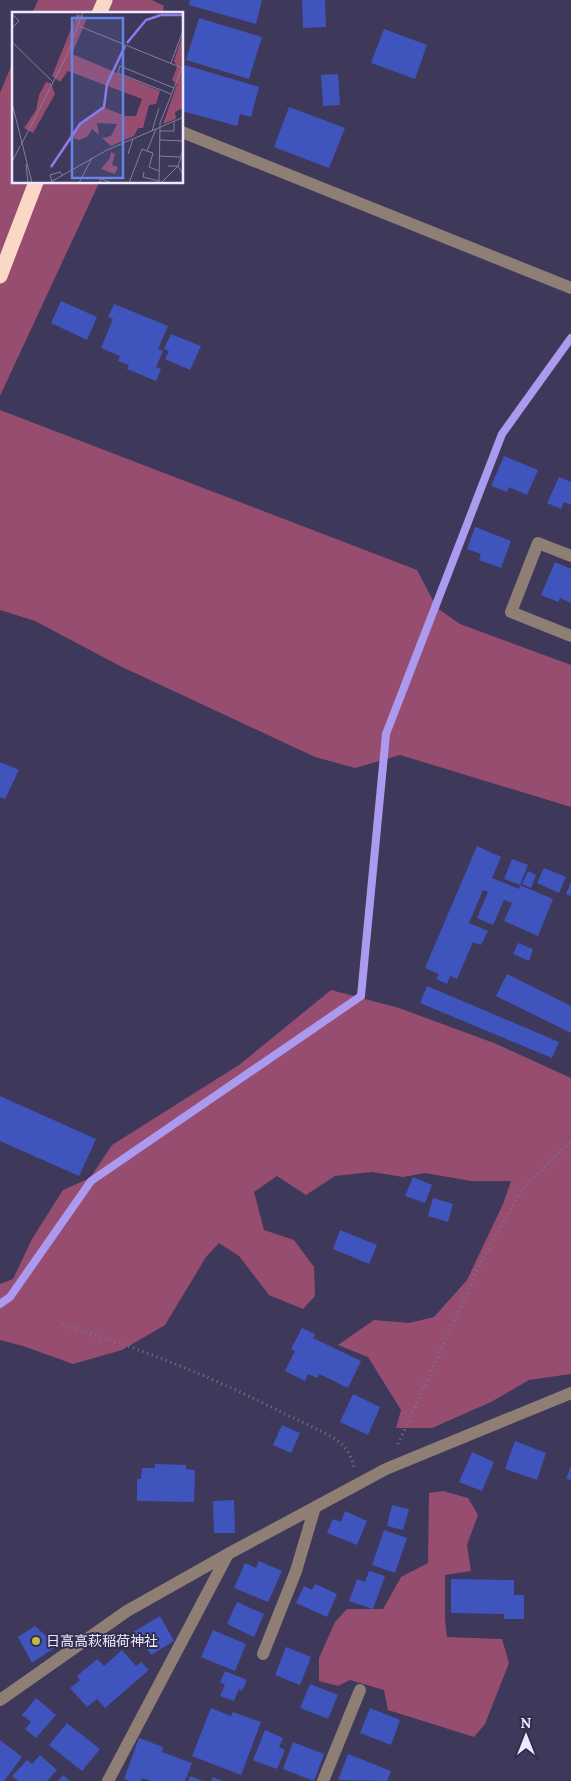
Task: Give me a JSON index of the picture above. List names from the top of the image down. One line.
{"places":["日高高萩稲荷神社"],"north":"top"}
